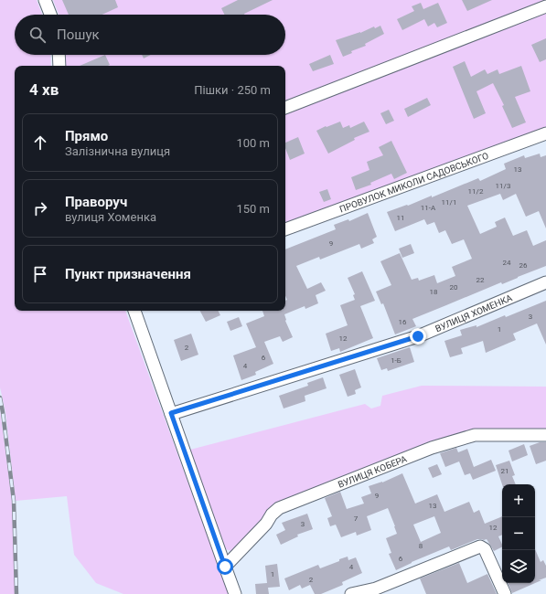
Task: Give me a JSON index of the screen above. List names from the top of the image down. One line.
{"streets":{"street":["ПРОВУЛОК МИКОЛИ САДОВСЬКОГО","ВУЛИЦЯ ХОМЕНКА","ВУЛИЦЯ КОБЕРА"]},"house_numbers":["13","11/3","11/2","11/1","11-А","11","9","24","26","22","20","18","3","16","1","12","2","6","1-Б","4","21","9","13","7","3","12","8","6","4","1","2"],"page":{"search":"Пошук","heading":["4 хв","Пішки · 250 m"],"list":[["Прямо","Залізнична вулиця","100 m"],["Праворуч","вулиця Хоменка","150 m"],"Пункт призначення"],"map_buttons":["+","−"]}}
